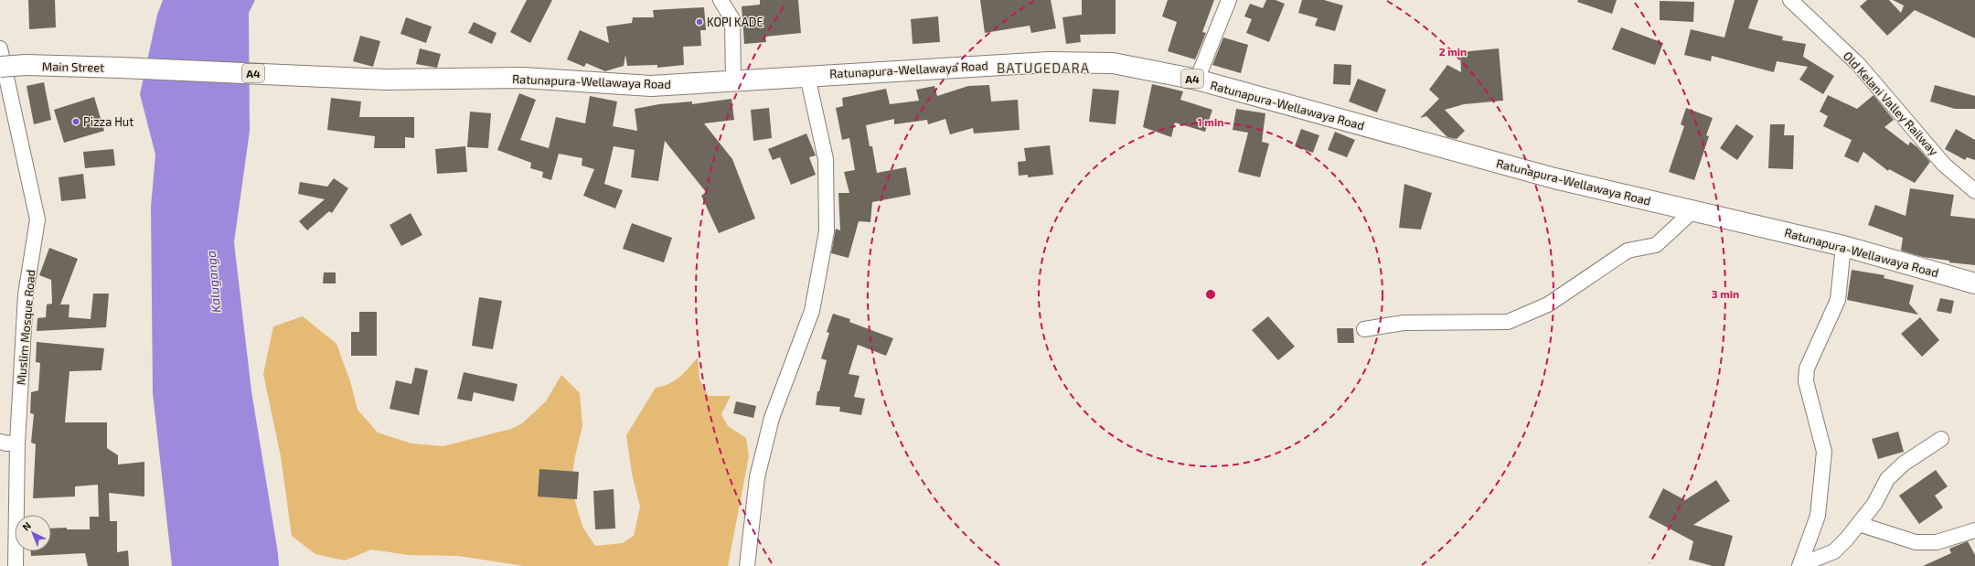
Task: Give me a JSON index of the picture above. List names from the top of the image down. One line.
{"streets":{"highway":["Main Street","Ratunapura-Wellawaya Road","A4"],"street":["Old Kelani Valley Railway","Muslim Mosque Road"]},"crossings":[["Main Street","Ratunapura-Wellawaya Road"]],"districts":["BATUGEDARA"],"water":["Kaluganga"],"places":["KOPI KADE","Pizza Hut"],"north":"top left","rings":["2 min","1 min","3 min"]}
